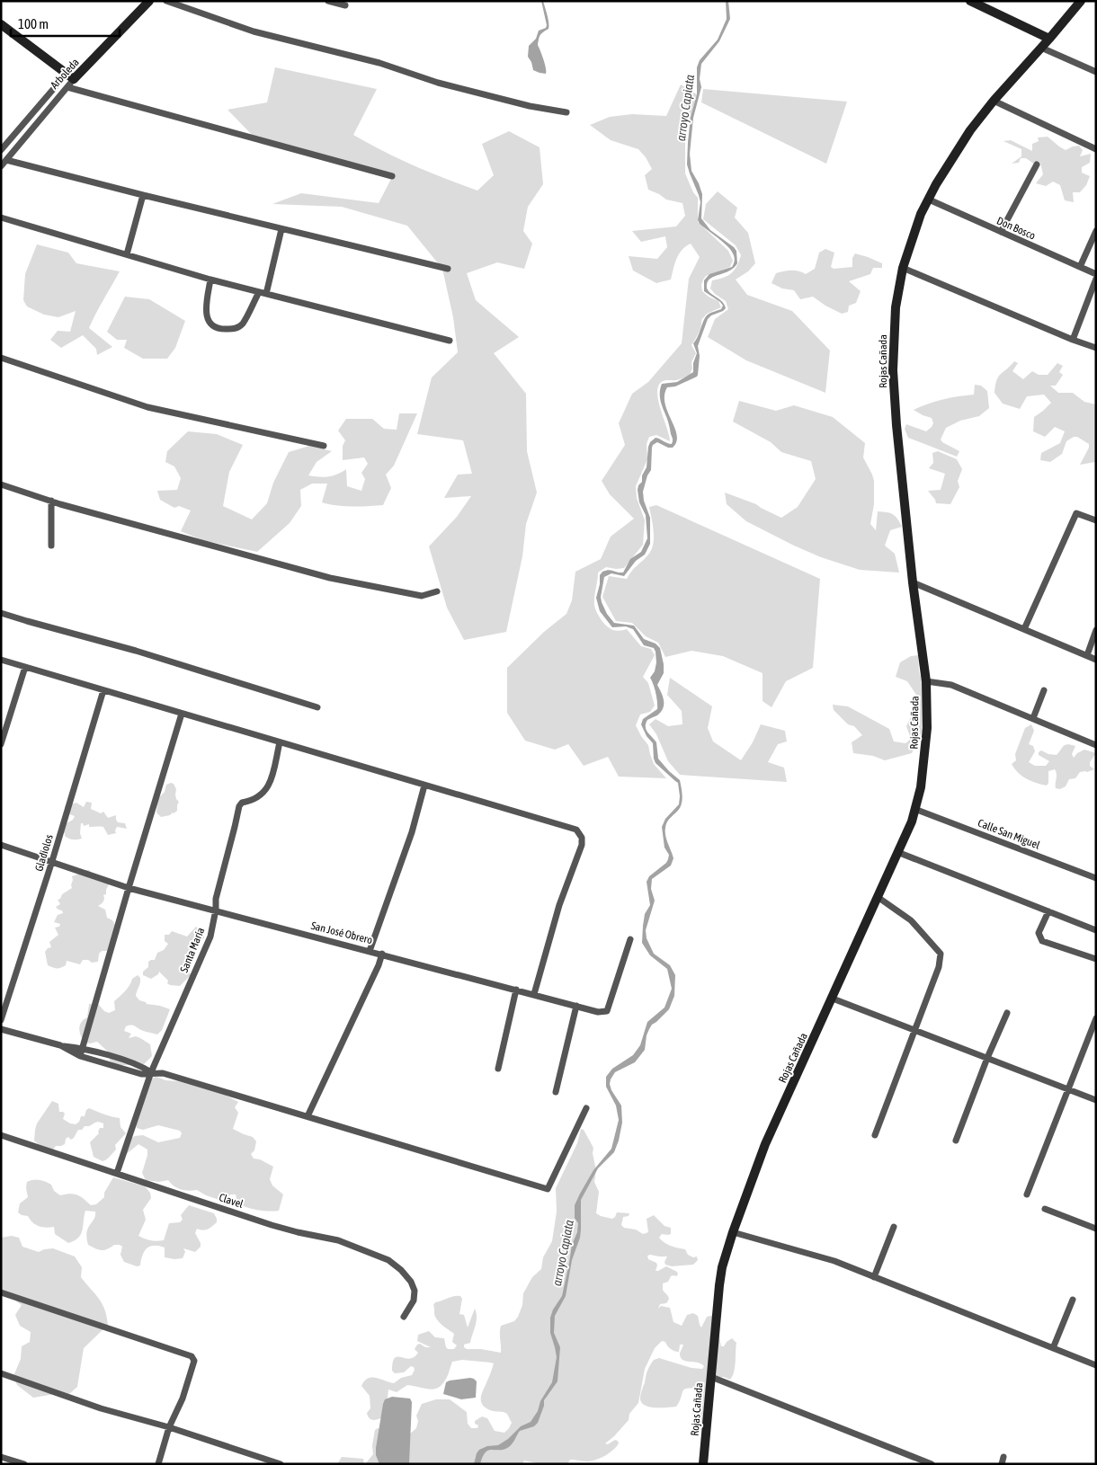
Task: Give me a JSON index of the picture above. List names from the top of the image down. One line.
{"streets":{"main road":["Arboleda","Rojas Cañada"],"street":["Don Bosco","Calle San Miguel","Gladiolos","San José Obrero","Santa María","Clavel"]},"crossings":[["Don Bosco","Rojas Cañada"],["Rojas Cañada","Calle San Miguel"],["Gladiolos","San José Obrero"],["San José Obrero","Santa María"],["Santa María","Clavel"]],"water":["arroyo Capiata"],"scale_bar":"100 m"}
